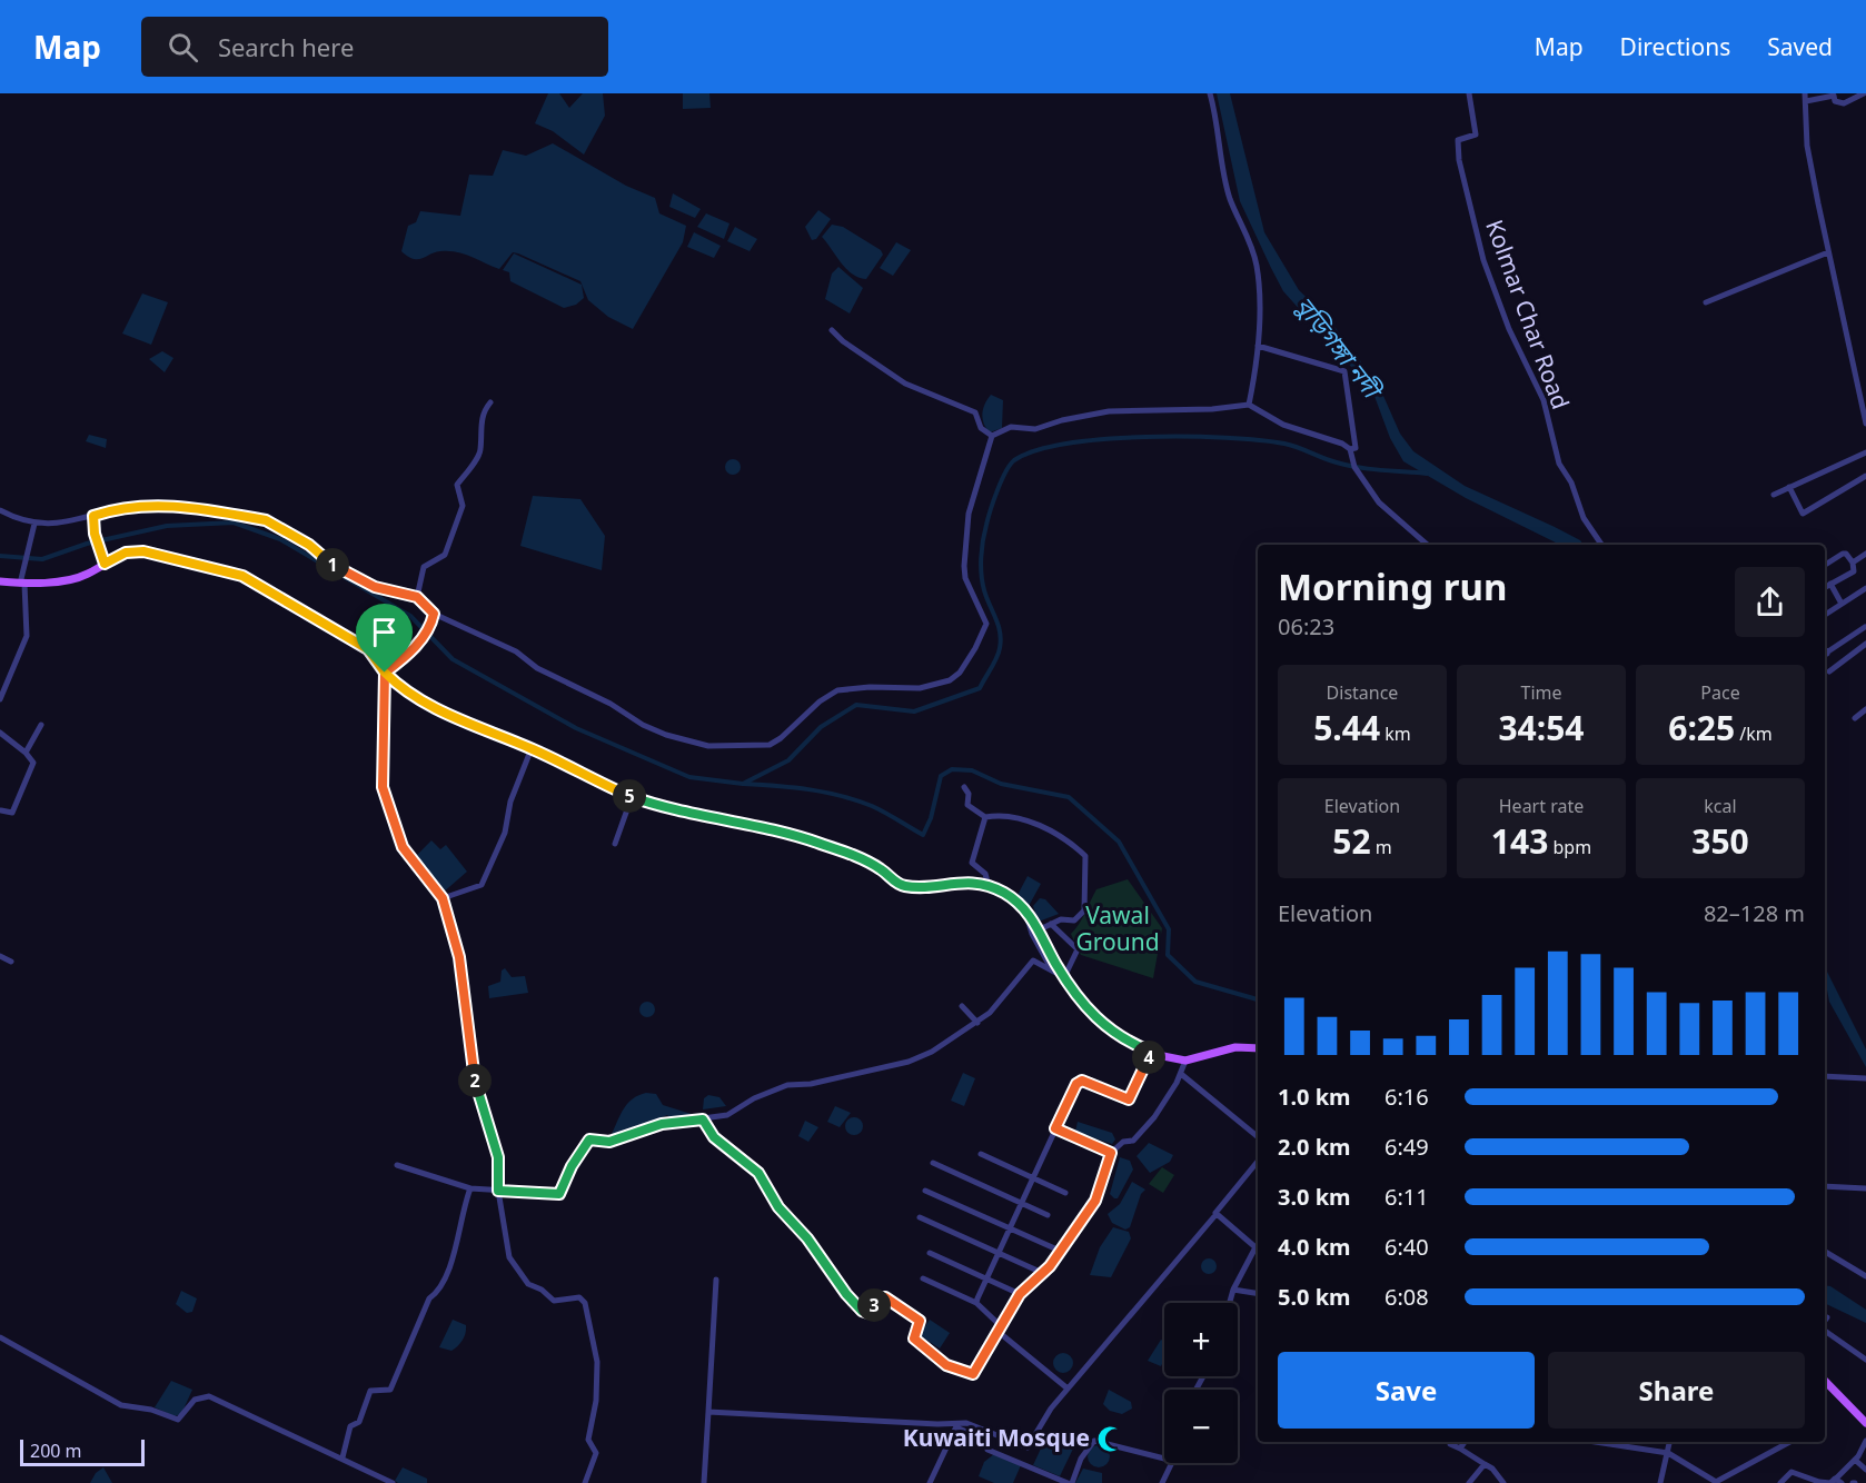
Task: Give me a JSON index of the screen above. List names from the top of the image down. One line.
{"streets":{"street":["Kolmar Char Road"]},"water":["বুড়িগঙ্গা নদী"],"parks":["Vawal Ground"],"places":{"mosque":["Kuwaiti Mosque"]},"scale_bar":"200 m","page":{"header":"Map","search":"Search here","nav":["Map","Directions","Saved"],"heading":["Morning run","06:23"],"pins":["1","5","4","2","3"],"stats":[["Distance","5.44 km"],["Time","34:54"],["Pace","6:25 /km"],["Elevation","52 m"],["Heart rate","143 bpm"],["kcal","350"]],"chart":["Elevation","82–128 m"],"list":[{"name":"1.0 km","note":"6:16"},{"name":"2.0 km","note":"6:49"},{"name":"3.0 km","note":"6:11"},{"name":"4.0 km","note":"6:40"},{"name":"5.0 km","note":"6:08"}],"map_buttons":["+","−"],"buttons":["Save","Share"],"scale":"200 m"}}
